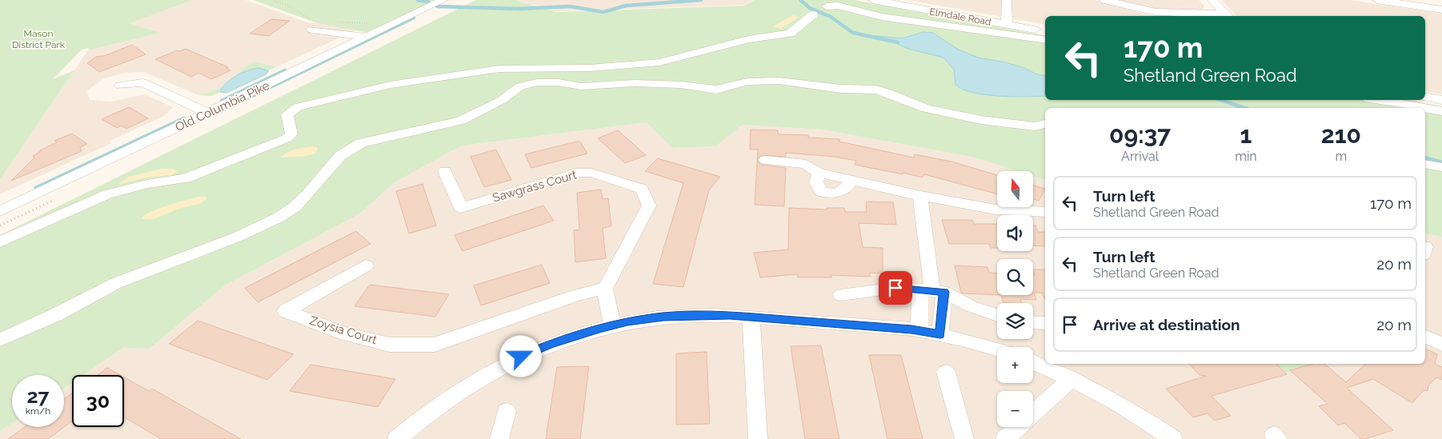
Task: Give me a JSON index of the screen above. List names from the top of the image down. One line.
{"streets":{"street":["Elmdale Road","Old Columbia Pike","Sawgrass Court","Zoysia Court"]},"crossings":[["Sawgrass Court","Zoysia Court"]],"parks":["Mason District Park"],"north":"top","page":{"turn":["170 m","Shetland Green Road"],"eta":["09:37","Arrival","1","min","210","m"],"map_buttons":["+","−"],"list":[{"name":"Turn left","note":"Shetland Green Road","value":"170 m"},{"name":"Turn left","note":"Shetland Green Road","value":"20 m"},{"name":"Arrive at destination","value":"20 m"}],"speed":"27 km/h","limit":"30"}}
